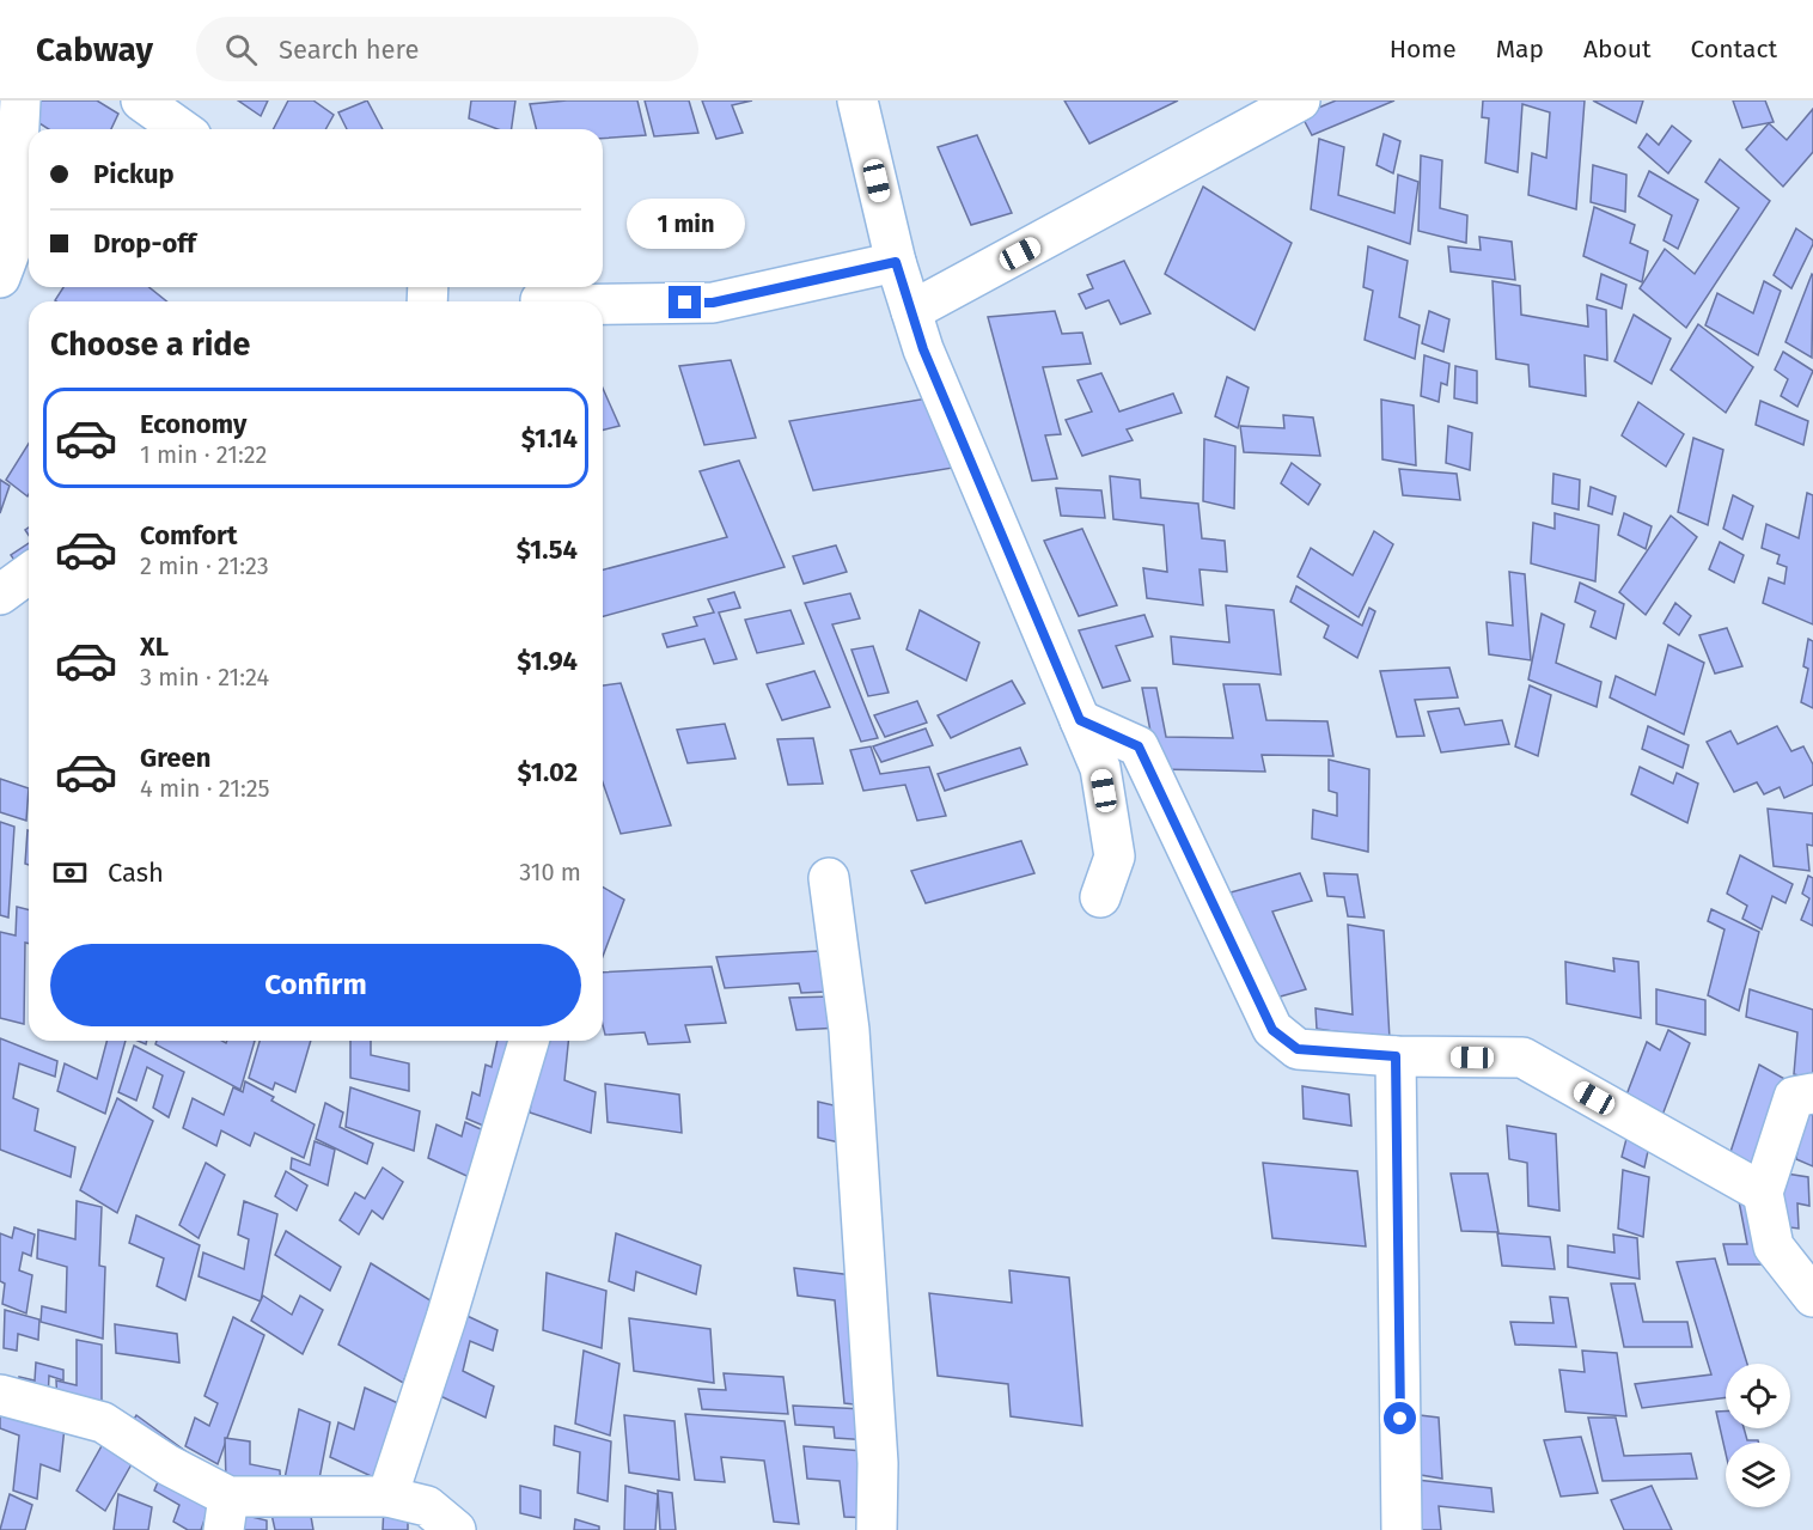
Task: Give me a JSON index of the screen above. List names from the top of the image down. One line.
{"page":{"header":"Cabway","search":"Search here","nav":["Home","Map","About","Contact"],"banner":["Pickup","Drop-off"],"bubble":"1 min","heading":"Choose a ride","list":[{"name":"Economy","note":"1 min · 21:22","value":"$1.14"},{"name":"Comfort","note":"2 min · 21:23","value":"$1.54"},{"name":"XL","note":"3 min · 21:24","value":"$1.94"},{"name":"Green","note":"4 min · 21:25","value":"$1.02"}],"pay":["Cash","310 m"],"buttons":"Confirm"}}
